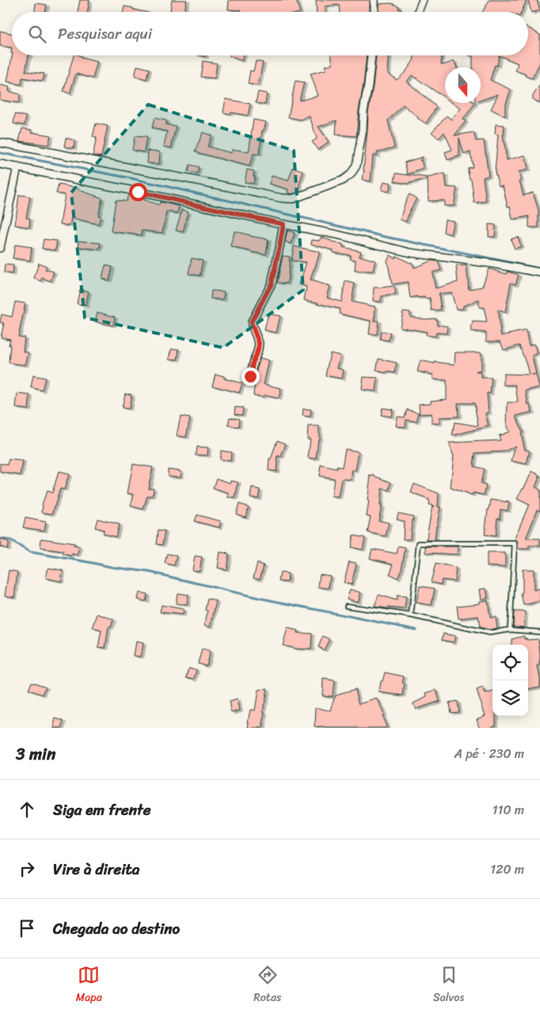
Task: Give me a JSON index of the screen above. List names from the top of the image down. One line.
{"north":"bottom","page":{"search":"Pesquisar aqui","heading":["3 min","A pé · 230 m"],"list":[["Siga em frente","110 m"],["Vire à direita","120 m"],"Chegada ao destino"],"nav":["Mapa","Rotas","Salvos"]}}
